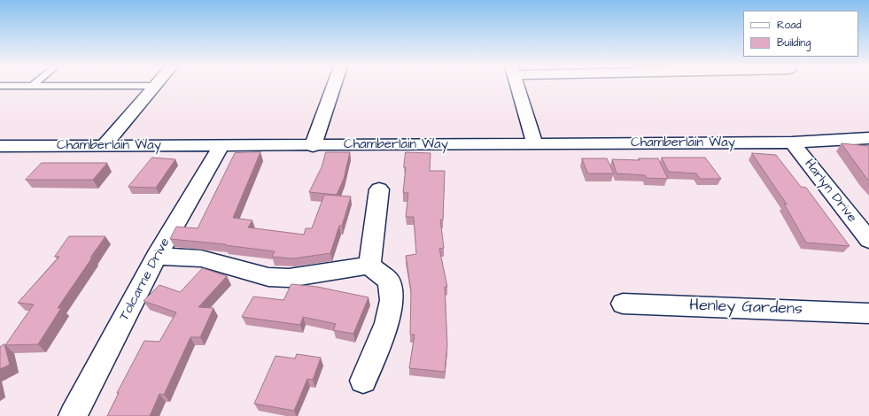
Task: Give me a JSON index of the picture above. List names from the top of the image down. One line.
{"streets":{"street":["Chamberlain Way","Harlyn Drive","Tolcarne Drive","Henley Gardens"]},"crossings":[["Chamberlain Way","Harlyn Drive"],["Chamberlain Way","Tolcarne Drive"]],"legend":["Road","Building"]}
